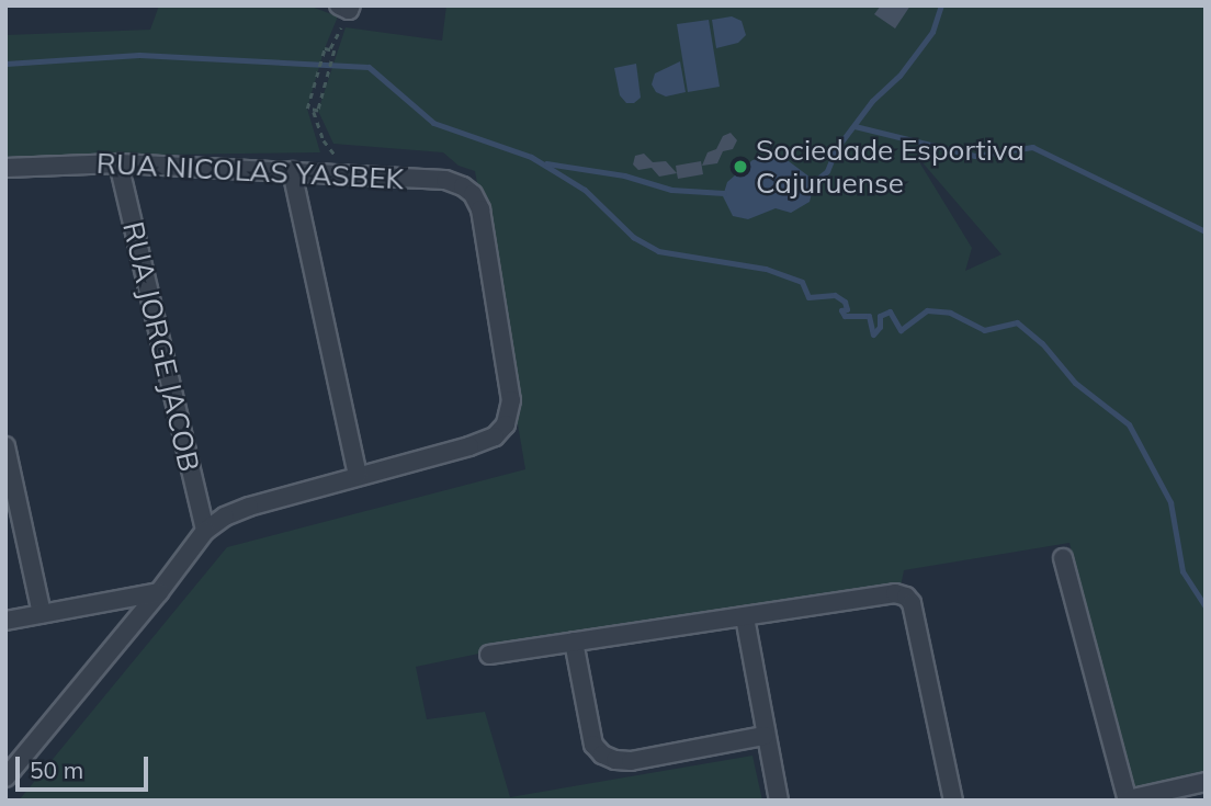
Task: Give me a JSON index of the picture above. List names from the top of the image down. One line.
{"streets":{"street":["RUA NICOLAS YASBEK","RUA JORGE JACOB"]},"crossings":[["RUA NICOLAS YASBEK","RUA JORGE JACOB"]],"places":["Sociedade Esportiva Cajuruense"],"scale_bar":"50 m"}
